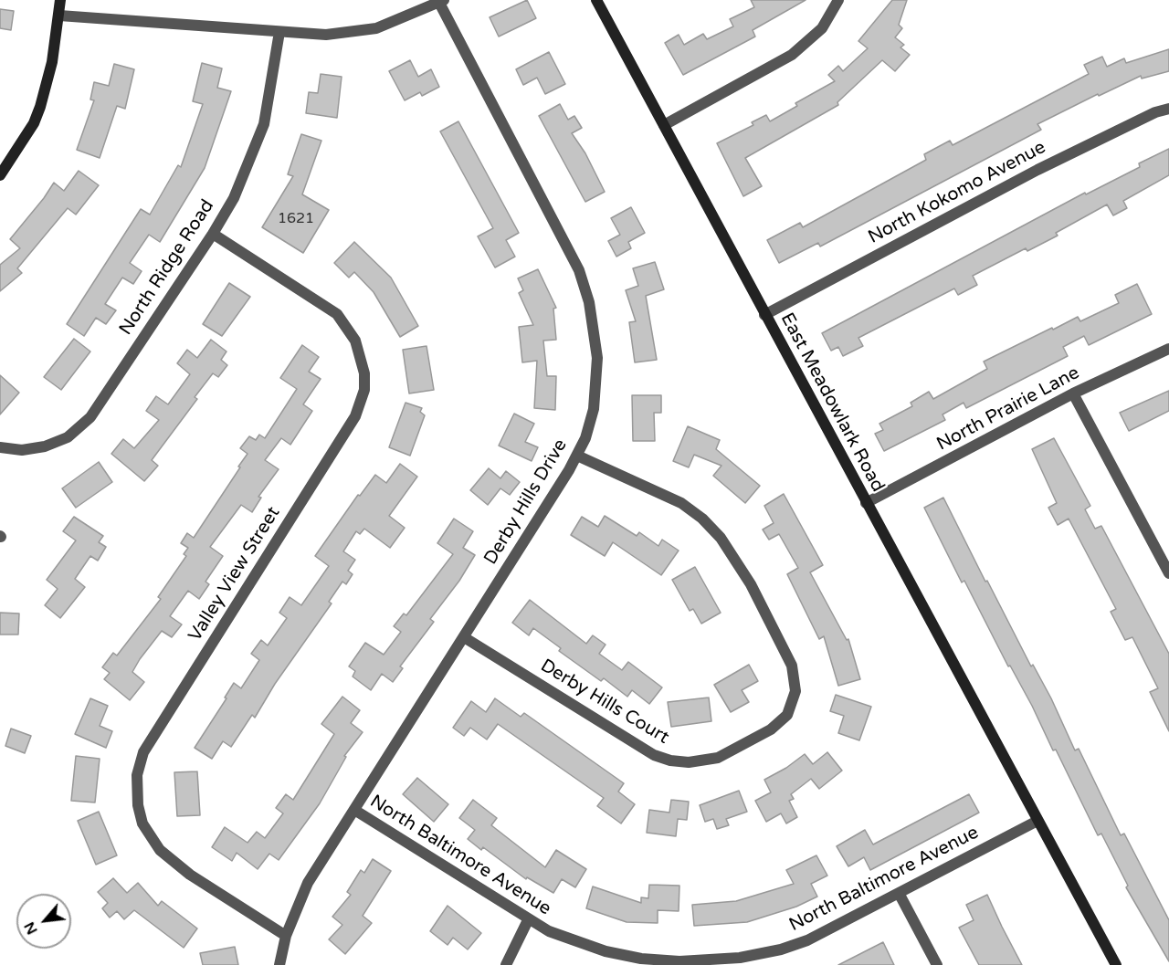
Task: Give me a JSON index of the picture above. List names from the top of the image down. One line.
{"streets":{"main road":["East Meadowlark Road"],"street":["North Kokomo Avenue","North Ridge Road","North Prairie Lane","Derby Hills Drive","Valley View Street","Derby Hills Court","North Baltimore Avenue"]},"crossings":[["North Kokomo Avenue","East Meadowlark Road"],["North Ridge Road","Valley View Street"],["East Meadowlark Road","North Prairie Lane"],["East Meadowlark Road","North Baltimore Avenue"],["Derby Hills Drive","Valley View Street"],["Derby Hills Drive","Derby Hills Court"],["Derby Hills Drive","North Baltimore Avenue"]],"house_numbers":["1621"],"north":"bottom left"}
